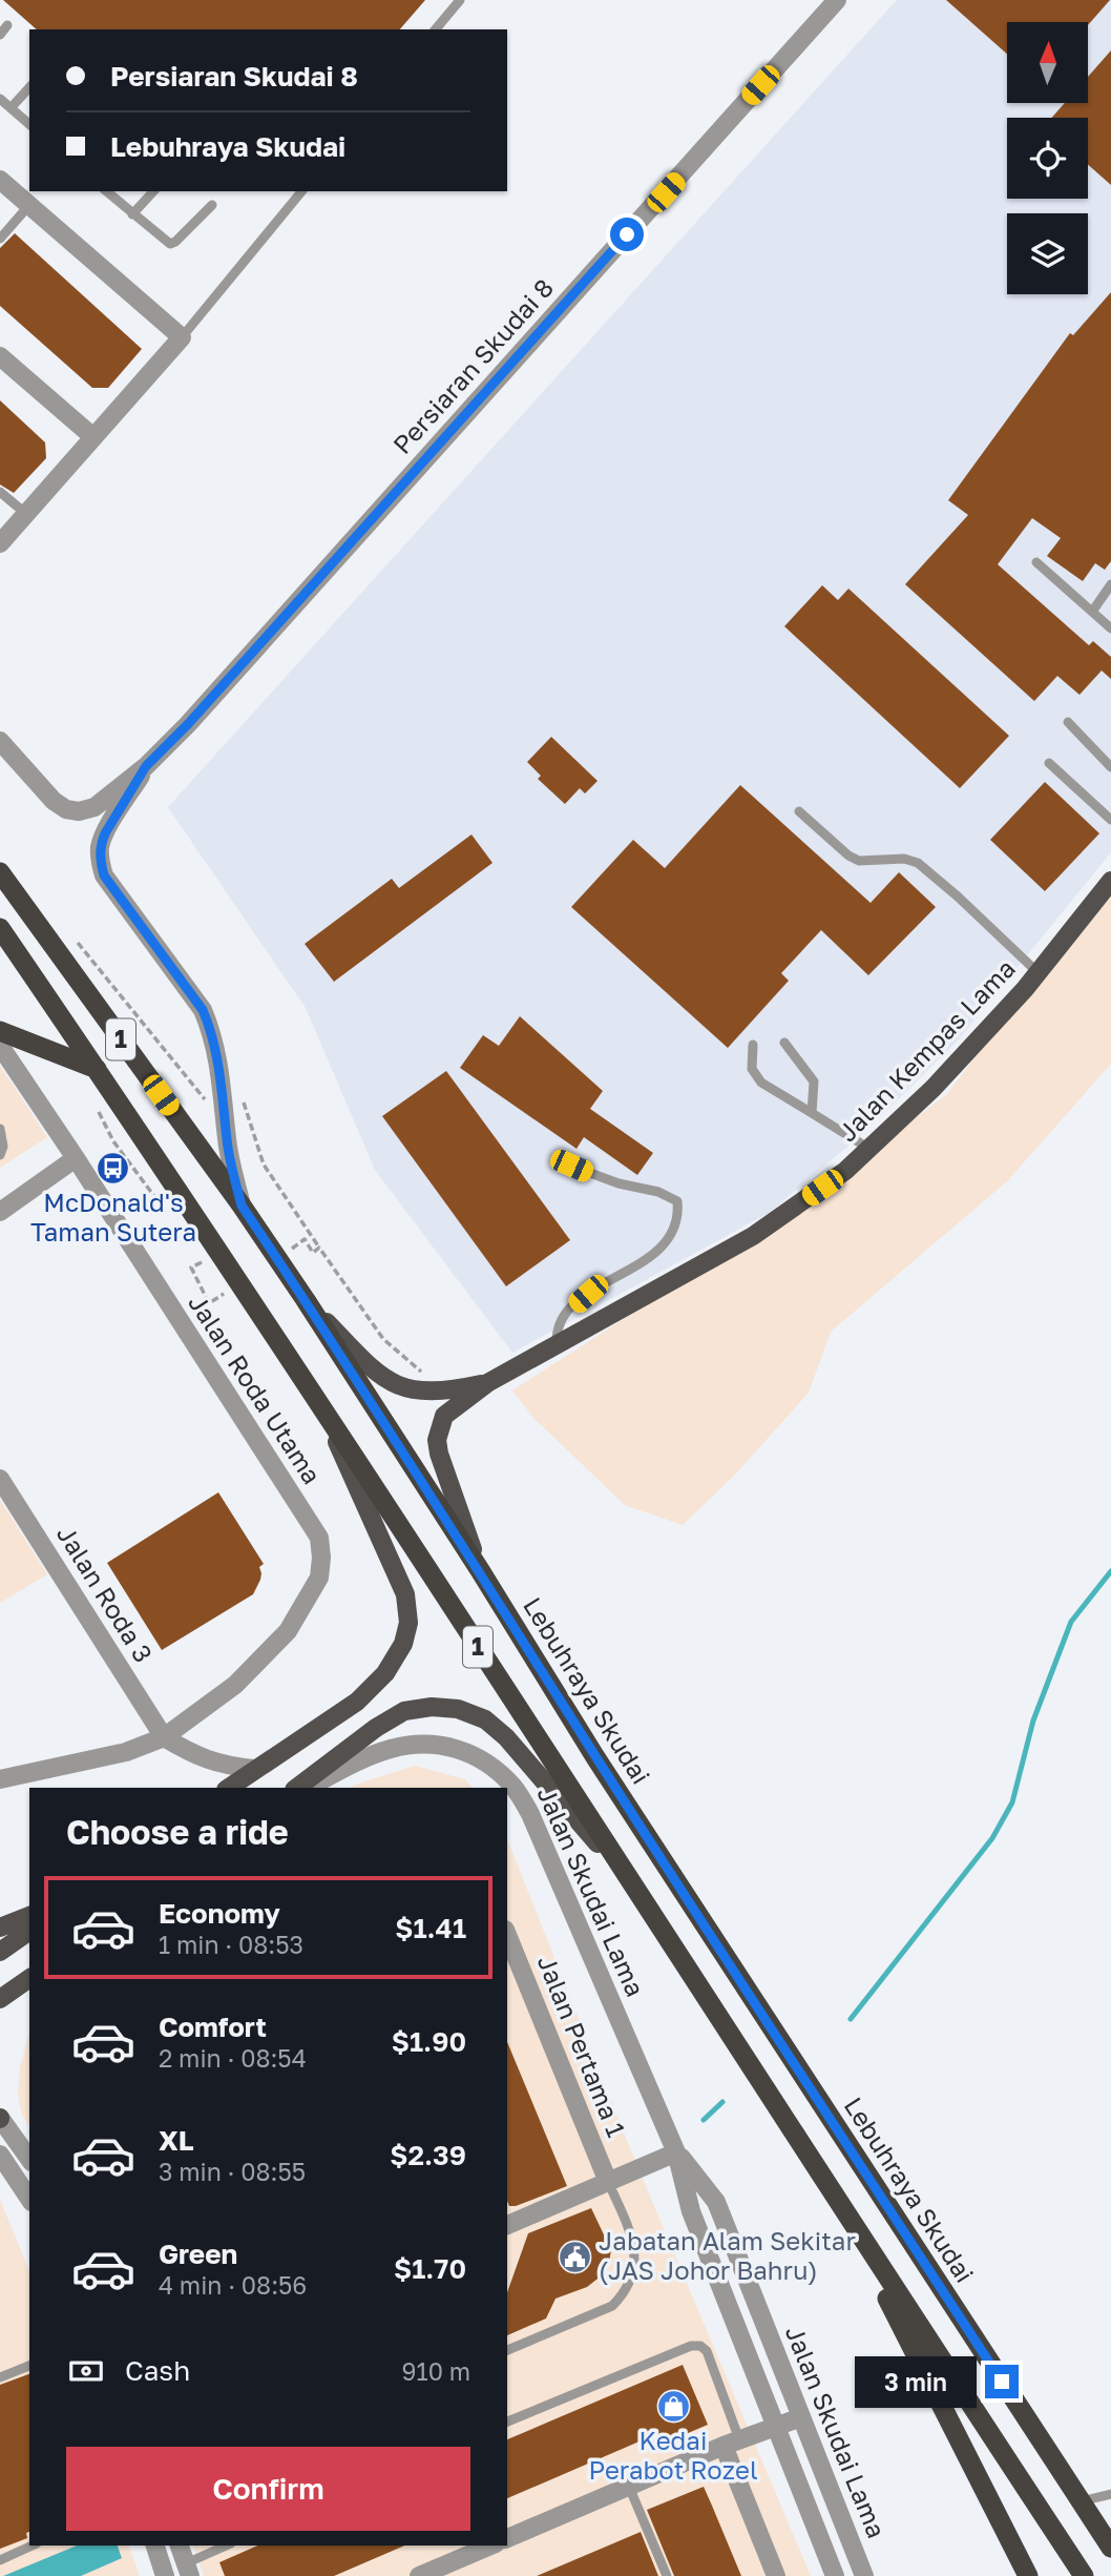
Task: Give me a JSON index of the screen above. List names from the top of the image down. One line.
{"streets":{"highway":["1","Lebuhraya Skudai"],"main road":["Jalan Kempas Lama"],"street":["Persiaran Skudai 8","Jalan Roda Utama","Jalan Roda 3","Jalan Skudai Lama","Jalan Pertama 1"]},"crossings":[["Jalan Kempas Lama","Lebuhraya Skudai"],["Jalan Roda Utama","Jalan Roda 3"]],"places":{"bus stop":["McDonald's Taman Sutera"],"public building":["Jabatan Alam Sekitar (JAS Johor Bahru)"],"shop":["Kedai Perabot Rozel"]},"north":"top","page":{"banner":["Persiaran Skudai 8","Lebuhraya Skudai"],"heading":"Choose a ride","list":[{"name":"Economy","note":"1 min · 08:53","value":"$1.41"},{"name":"Comfort","note":"2 min · 08:54","value":"$1.90"},{"name":"XL","note":"3 min · 08:55","value":"$2.39"},{"name":"Green","note":"4 min · 08:56","value":"$1.70"}],"pay":["Cash","910 m"],"bubble":"3 min","buttons":"Confirm"}}
